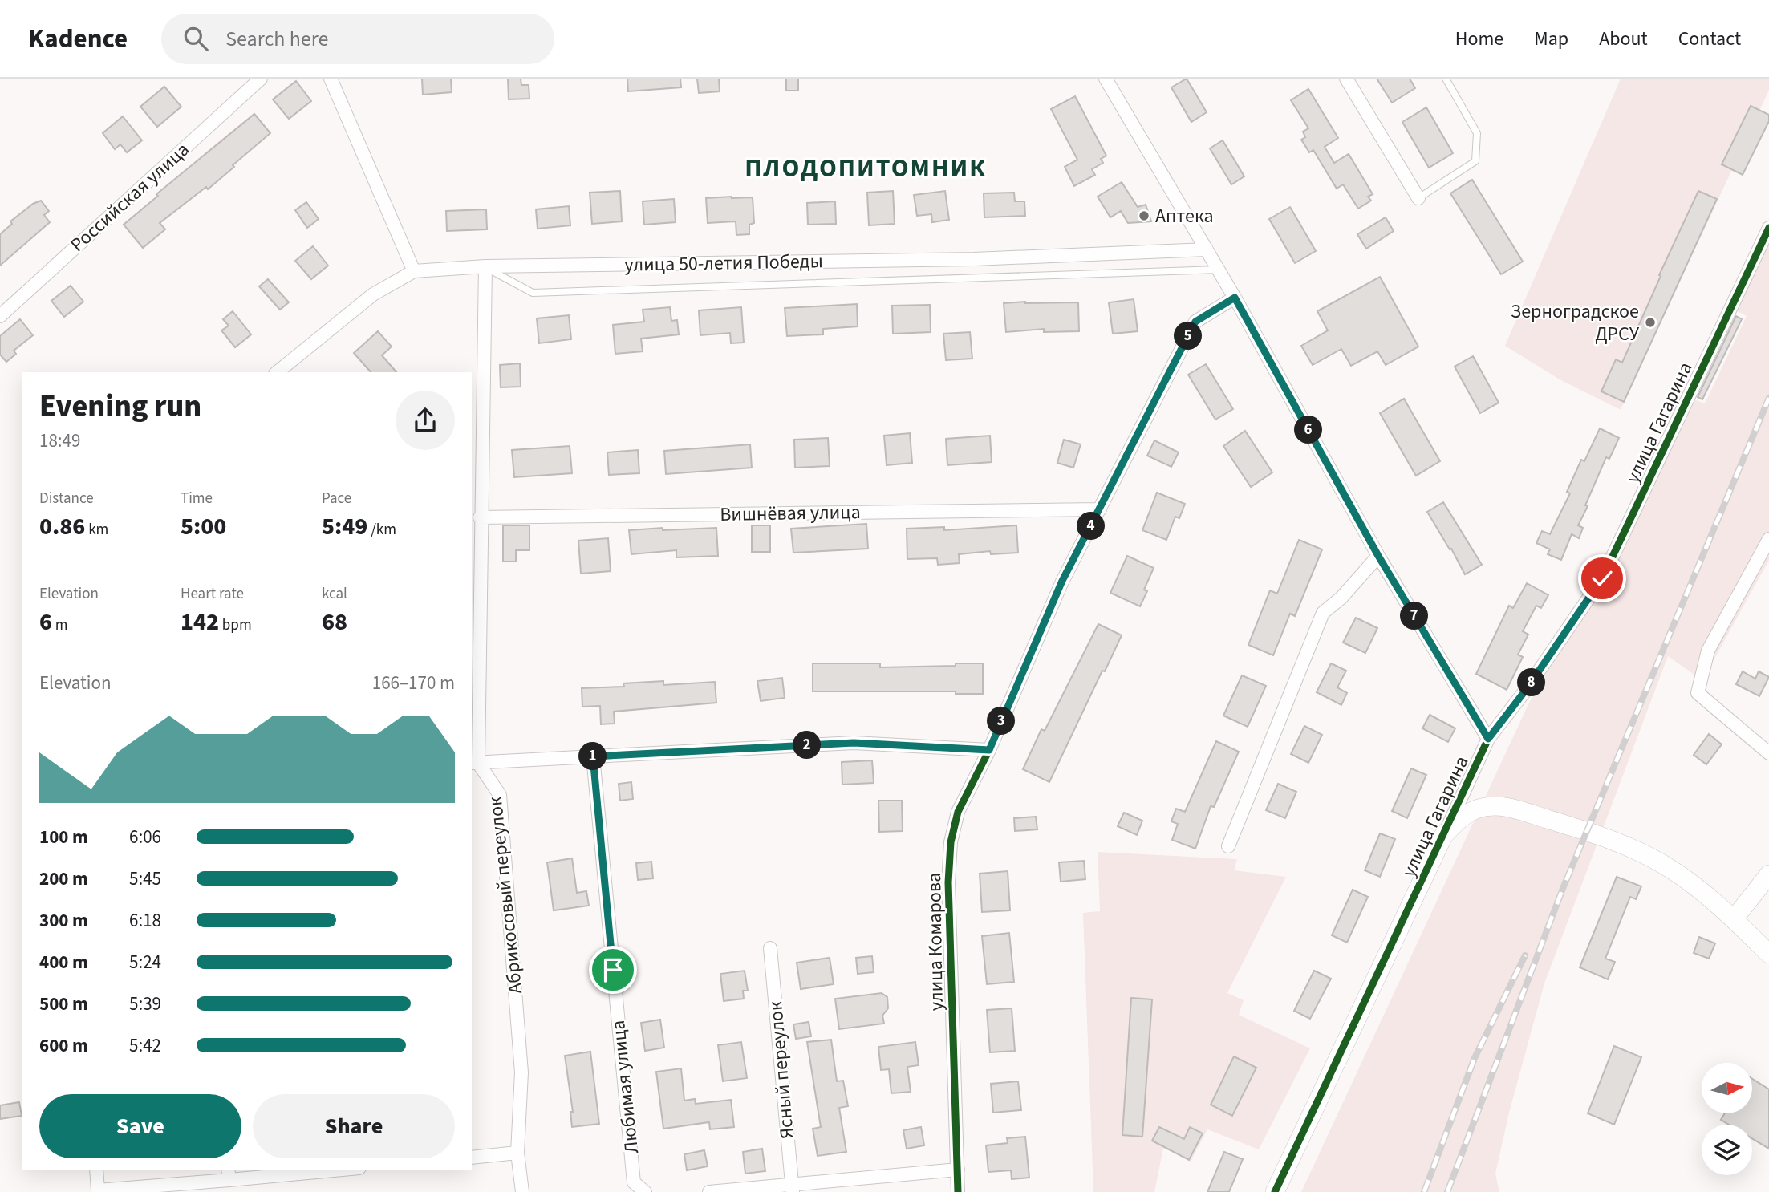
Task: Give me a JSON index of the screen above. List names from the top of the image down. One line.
{"streets":{"street":["Российская улица","улица 50-летия Победы","улица Гагарина","Вишнёвая улица","Абрикосовый переулок","улица Комарова","Ясный переулок","Любимая улица"]},"crossings":[["Вишнёвая улица","улица Комарова"]],"districts":["ПЛОДОПИТОМНИК"],"places":["Аптека","Зерноградское ДРСУ"],"north":"right","page":{"header":"Kadence","search":"Search here","nav":["Home","Map","About","Contact"],"pins":["5","6","4","7","8","3","2","1"],"heading":["Evening run","18:49"],"stats":[["Distance","0.86 km"],["Time","5:00"],["Pace","5:49 /km"],["Elevation","6 m"],["Heart rate","142 bpm"],["kcal","68"]],"chart":["Elevation","166–170 m"],"list":[{"name":"100 m","note":"6:06"},{"name":"200 m","note":"5:45"},{"name":"300 m","note":"6:18"},{"name":"400 m","note":"5:24"},{"name":"500 m","note":"5:39"},{"name":"600 m","note":"5:42"}],"buttons":["Save","Share"]}}
